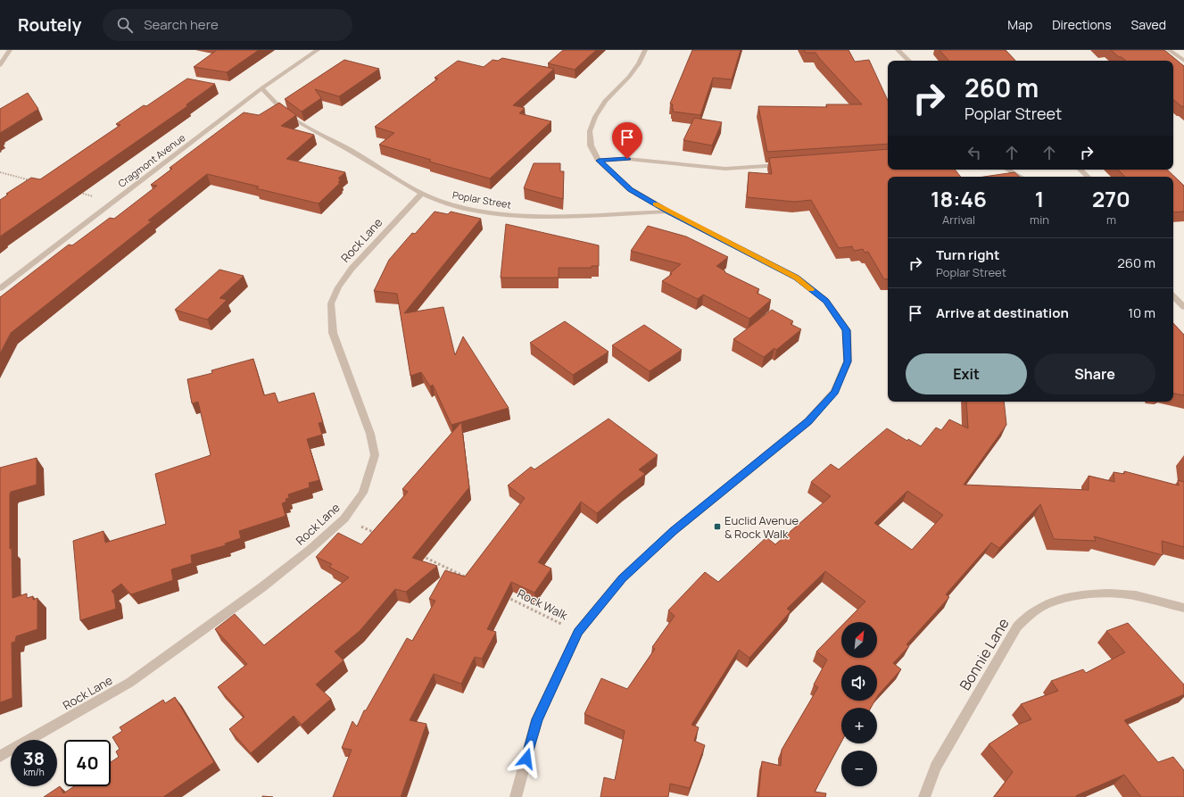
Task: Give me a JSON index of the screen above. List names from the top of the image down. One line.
{"streets":{"street":["Cragmont Avenue","Poplar Street","Rock Lane","Bonnie Lane"],"path":["Rock Walk"]},"crossings":[["Cragmont Avenue","Poplar Street"],["Poplar Street","Rock Lane"]],"places":{"transit":["Euclid Avenue & Rock Walk"]},"north":"top right","page":{"header":"Routely","search":"Search here","nav":["Map","Directions","Saved"],"turn":["260 m","Poplar Street"],"eta":["18:46","Arrival","1","min","270","m"],"list":[{"name":"Turn right","note":"Poplar Street","value":"260 m"},{"name":"Arrive at destination","value":"10 m"}],"buttons":["Exit","Share"],"map_buttons":["+","−"],"speed":"38 km/h","limit":"40"}}
